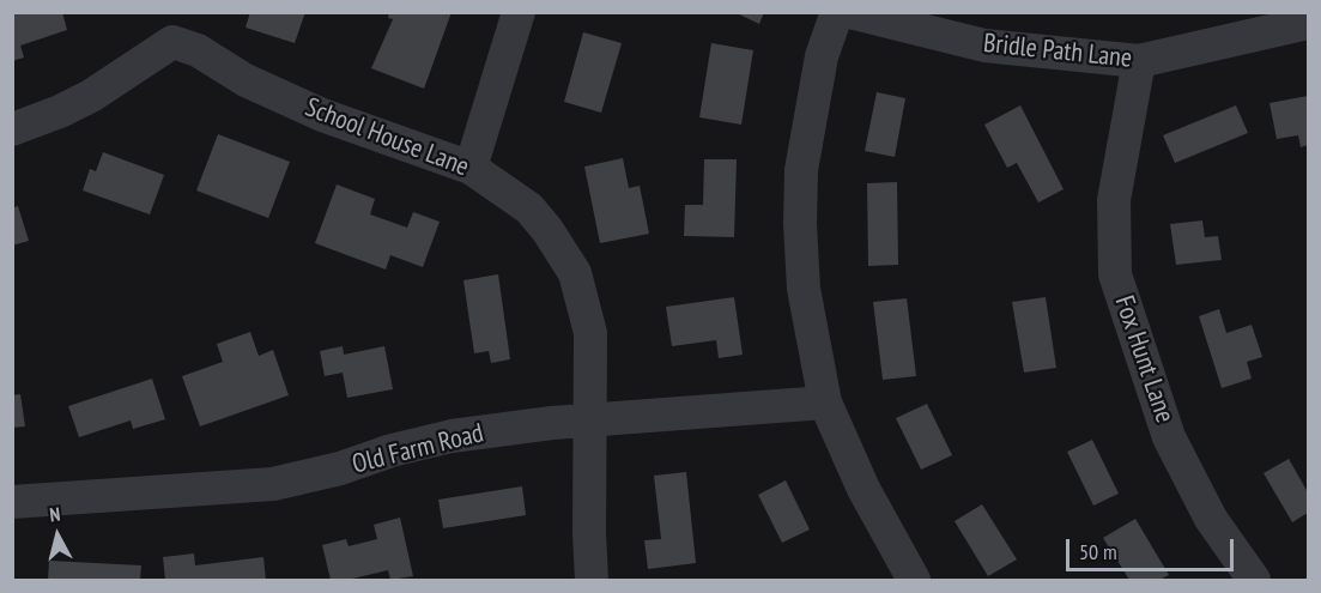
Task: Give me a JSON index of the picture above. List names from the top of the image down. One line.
{"streets":{"street":["Bridle Path Lane","School House Lane","Fox Hunt Lane","Old Farm Road"]},"crossings":[["Bridle Path Lane","Fox Hunt Lane"],["School House Lane","Old Farm Road"]],"scale_bar":"50 m","north":"top"}
